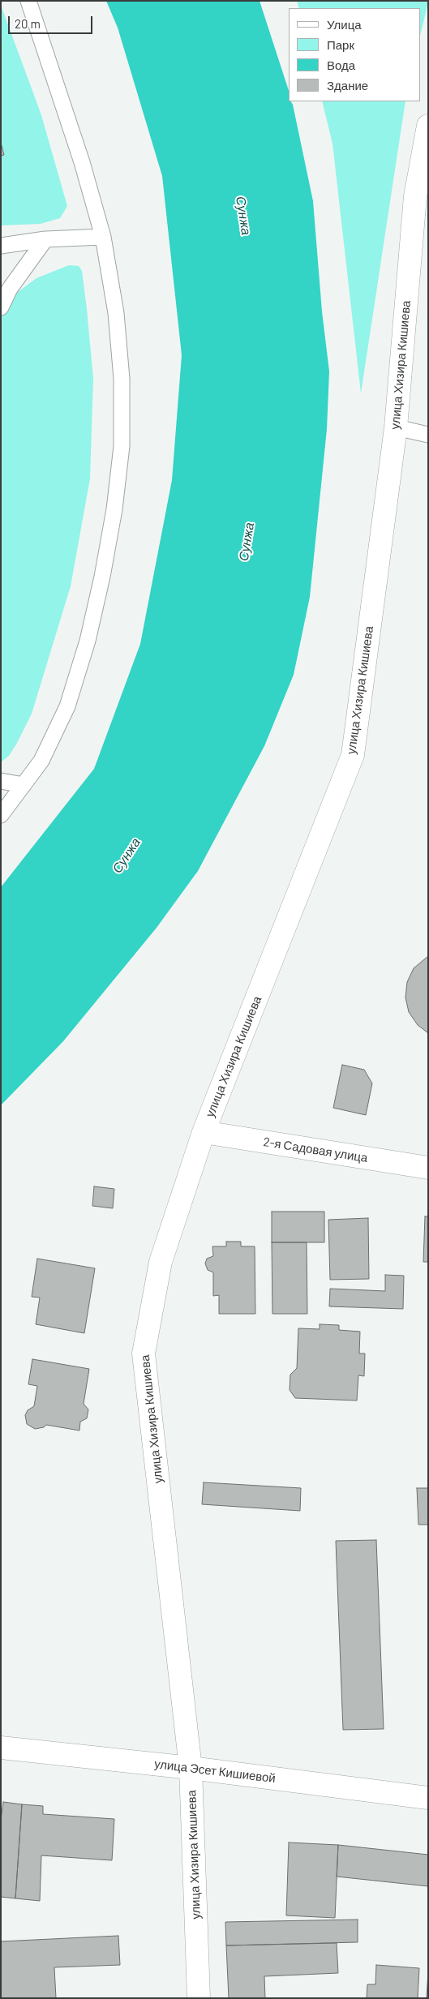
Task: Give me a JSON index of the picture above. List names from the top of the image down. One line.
{"streets":{"street":["улица Хизира Кишиева","2-я Садовая улица","улица Эсет Кишиевой"]},"crossings":[["улица Хизира Кишиева","2-я Садовая улица"],["улица Хизира Кишиева","улица Эсет Кишиевой"]],"water":["Сунжа"],"legend":["Улица","Парк","Вода","Здание"],"scale_bar":"20 m"}
